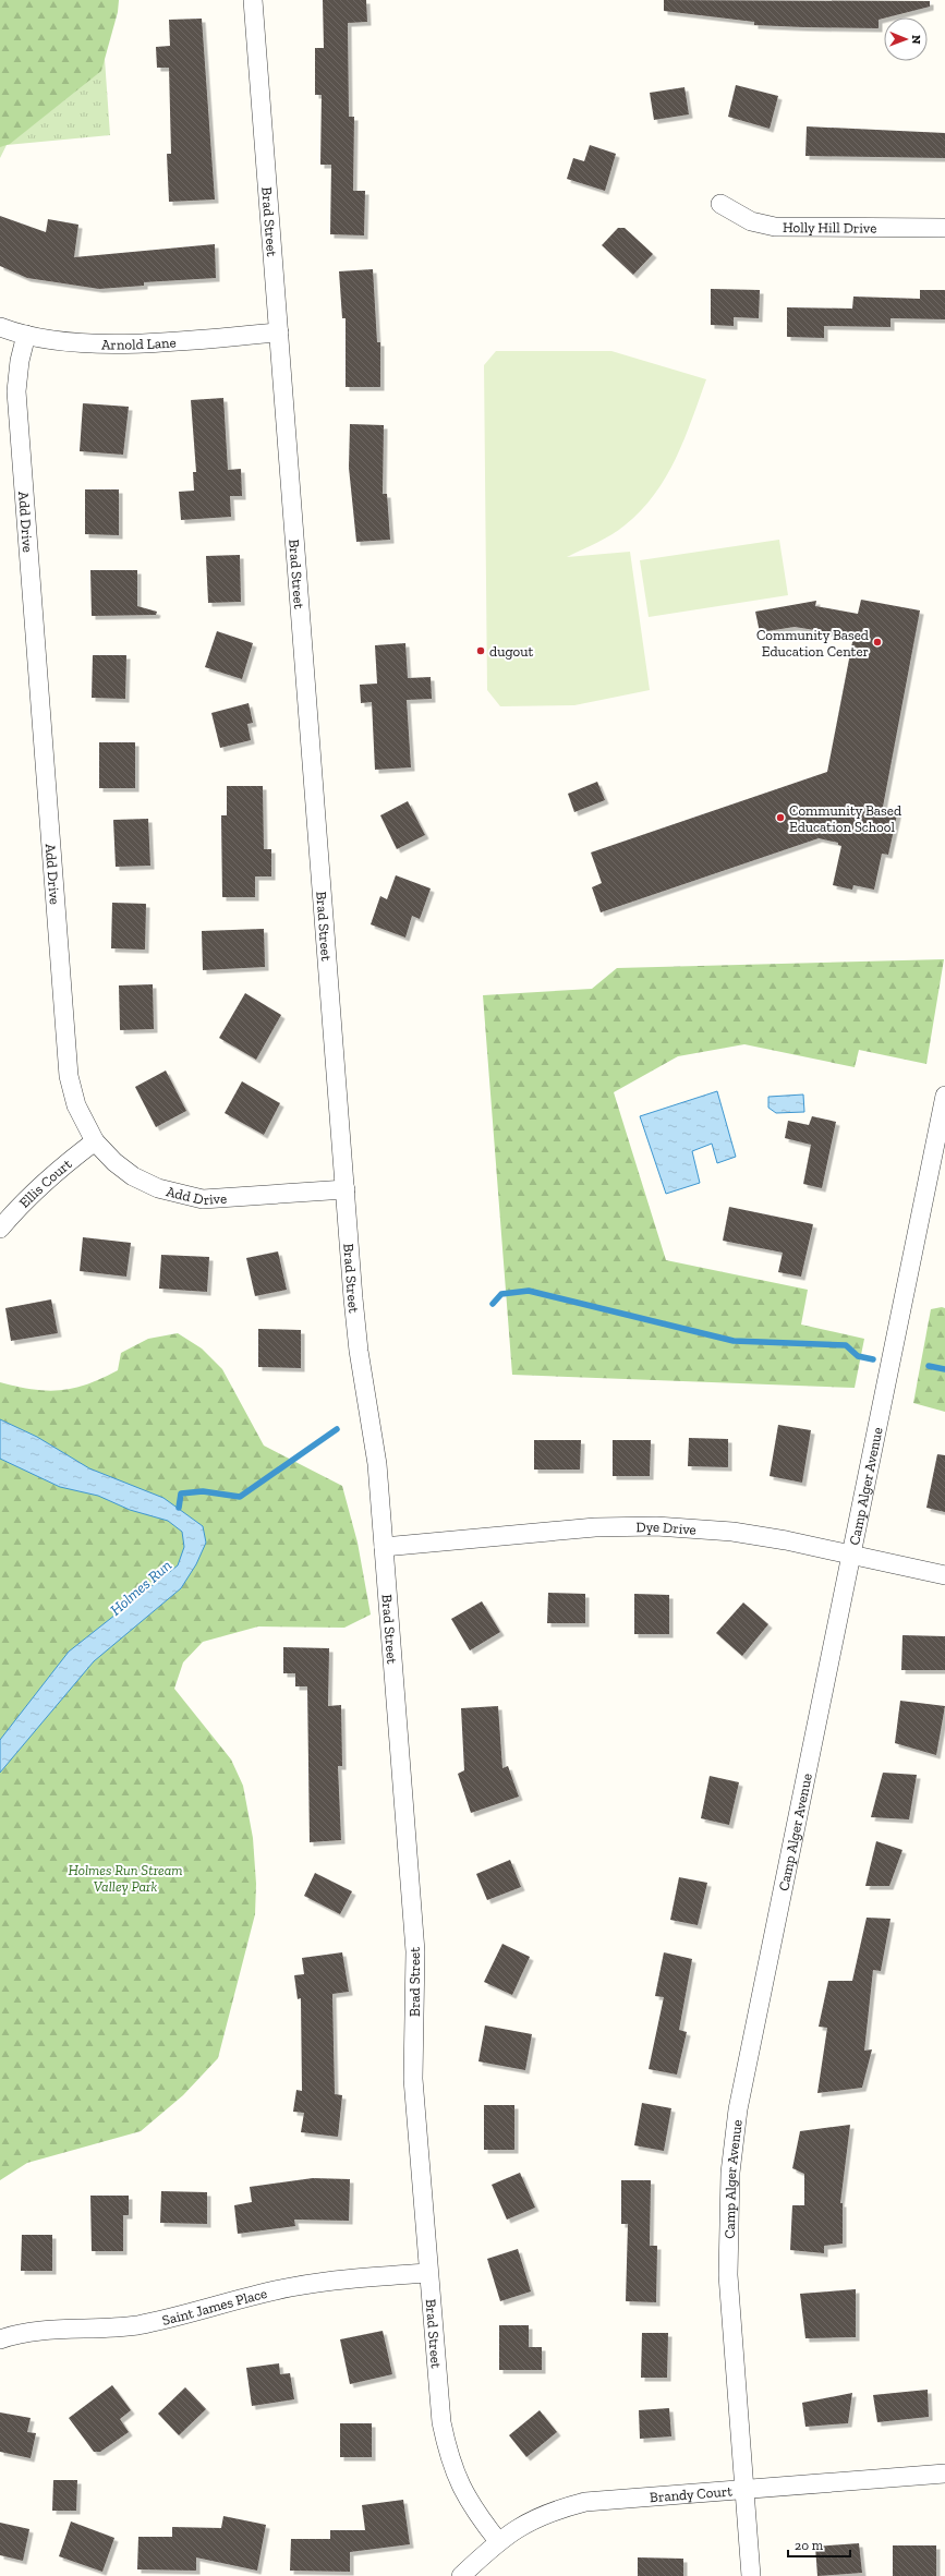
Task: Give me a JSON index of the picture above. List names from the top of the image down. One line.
{"streets":{"street":["Brad Street","Holly Hill Drive","Arnold Lane","Add Drive","Ellis Court","Camp Alger Avenue","Dye Drive","Saint James Place","Brandy Court"]},"crossings":[["Brad Street","Arnold Lane"],["Brad Street","Add Drive"],["Brad Street","Dye Drive"],["Brad Street","Saint James Place"],["Brad Street","Brandy Court"],["Arnold Lane","Add Drive"],["Add Drive","Ellis Court"],["Camp Alger Avenue","Dye Drive"],["Camp Alger Avenue","Brandy Court"]],"water":["Holmes Run"],"parks":["Holmes Run Stream Valley Park"],"places":["Community Based Education Center","dugout","Community Based Education School"],"scale_bar":"20 m","north":"right"}
